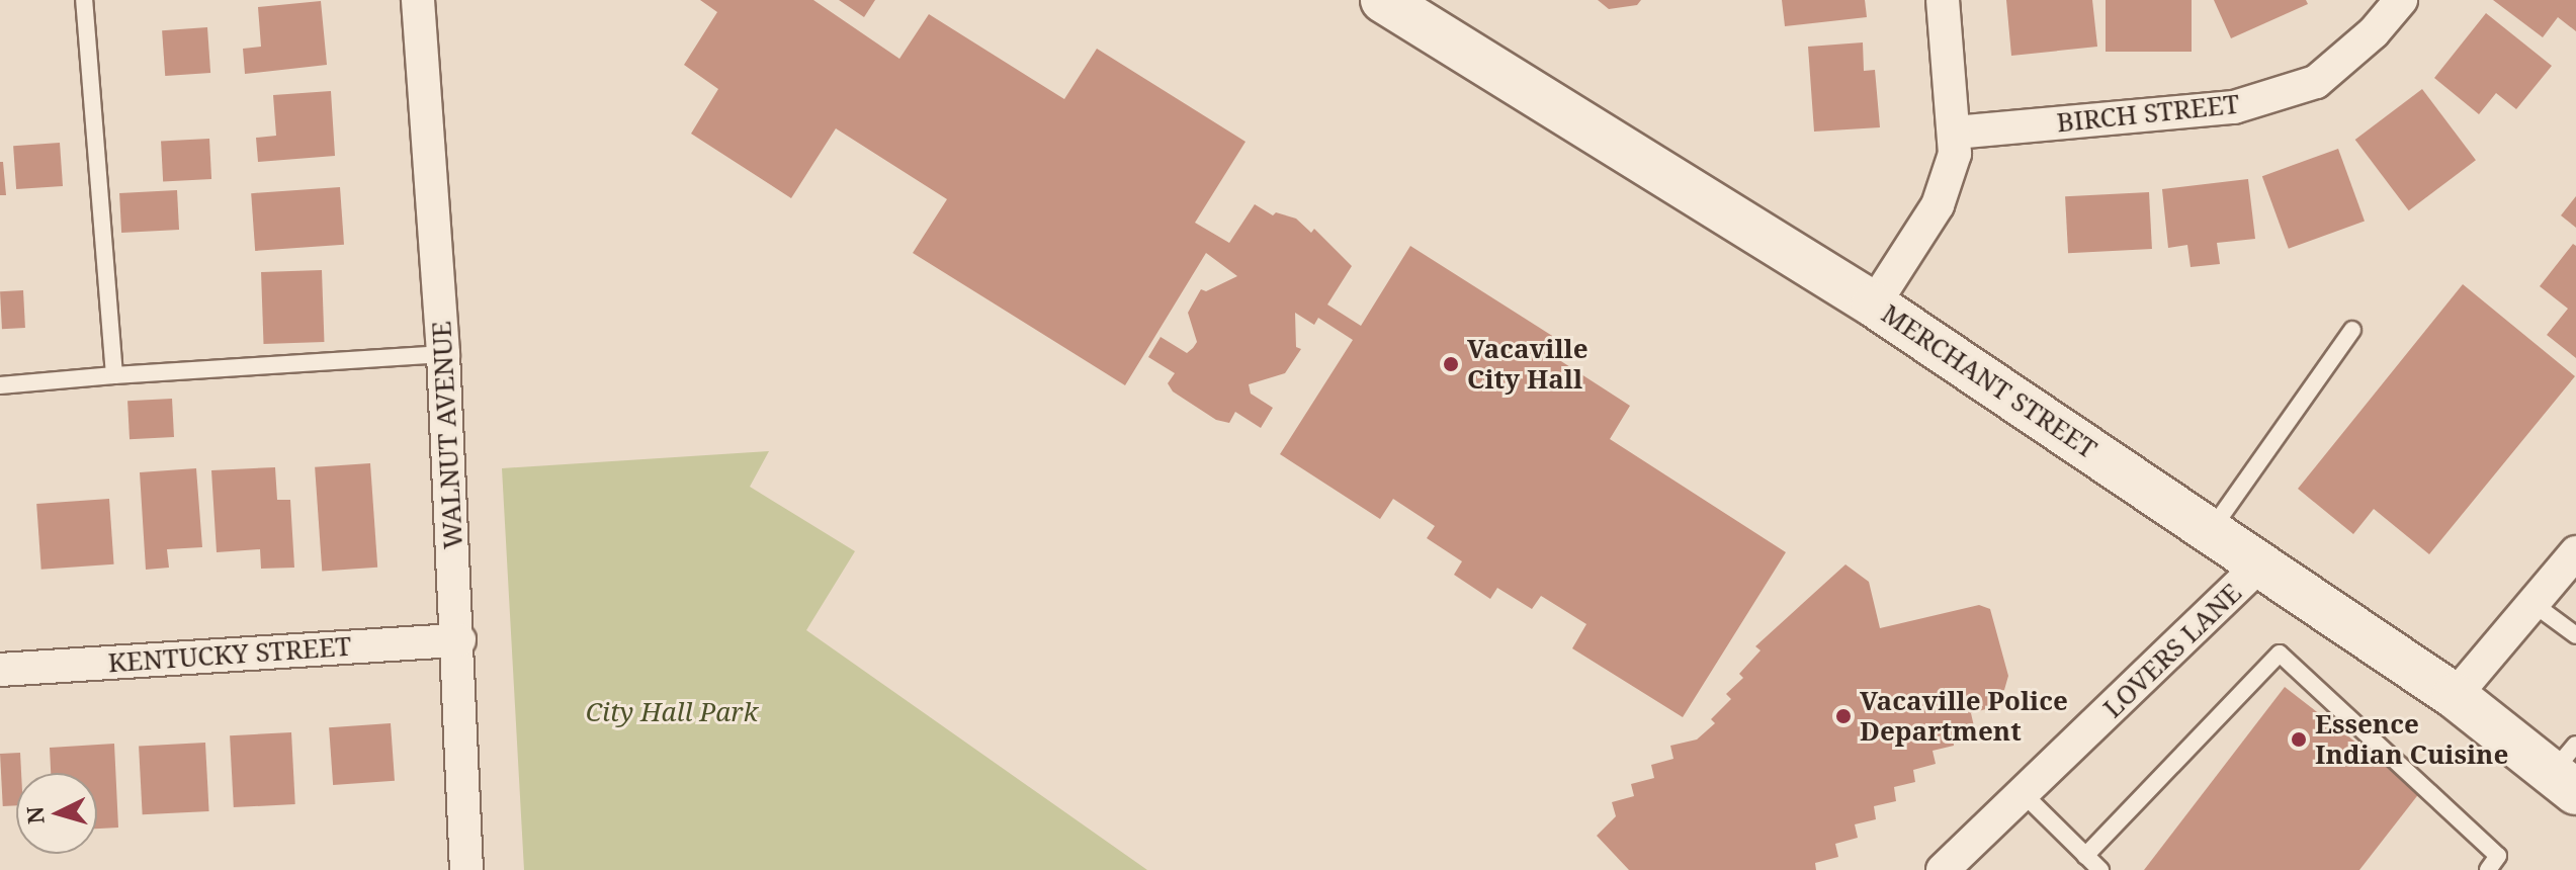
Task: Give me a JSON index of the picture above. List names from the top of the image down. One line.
{"streets":{"main road":["MERCHANT STREET"],"street":["BIRCH STREET","WALNUT AVENUE","LOVERS LANE","KENTUCKY STREET"]},"crossings":[["MERCHANT STREET","LOVERS LANE"],["WALNUT AVENUE","KENTUCKY STREET"]],"parks":["City Hall Park"],"places":["Vacaville City Hall","Vacaville Police Department","Essence Indian Cuisine"],"north":"left"}
